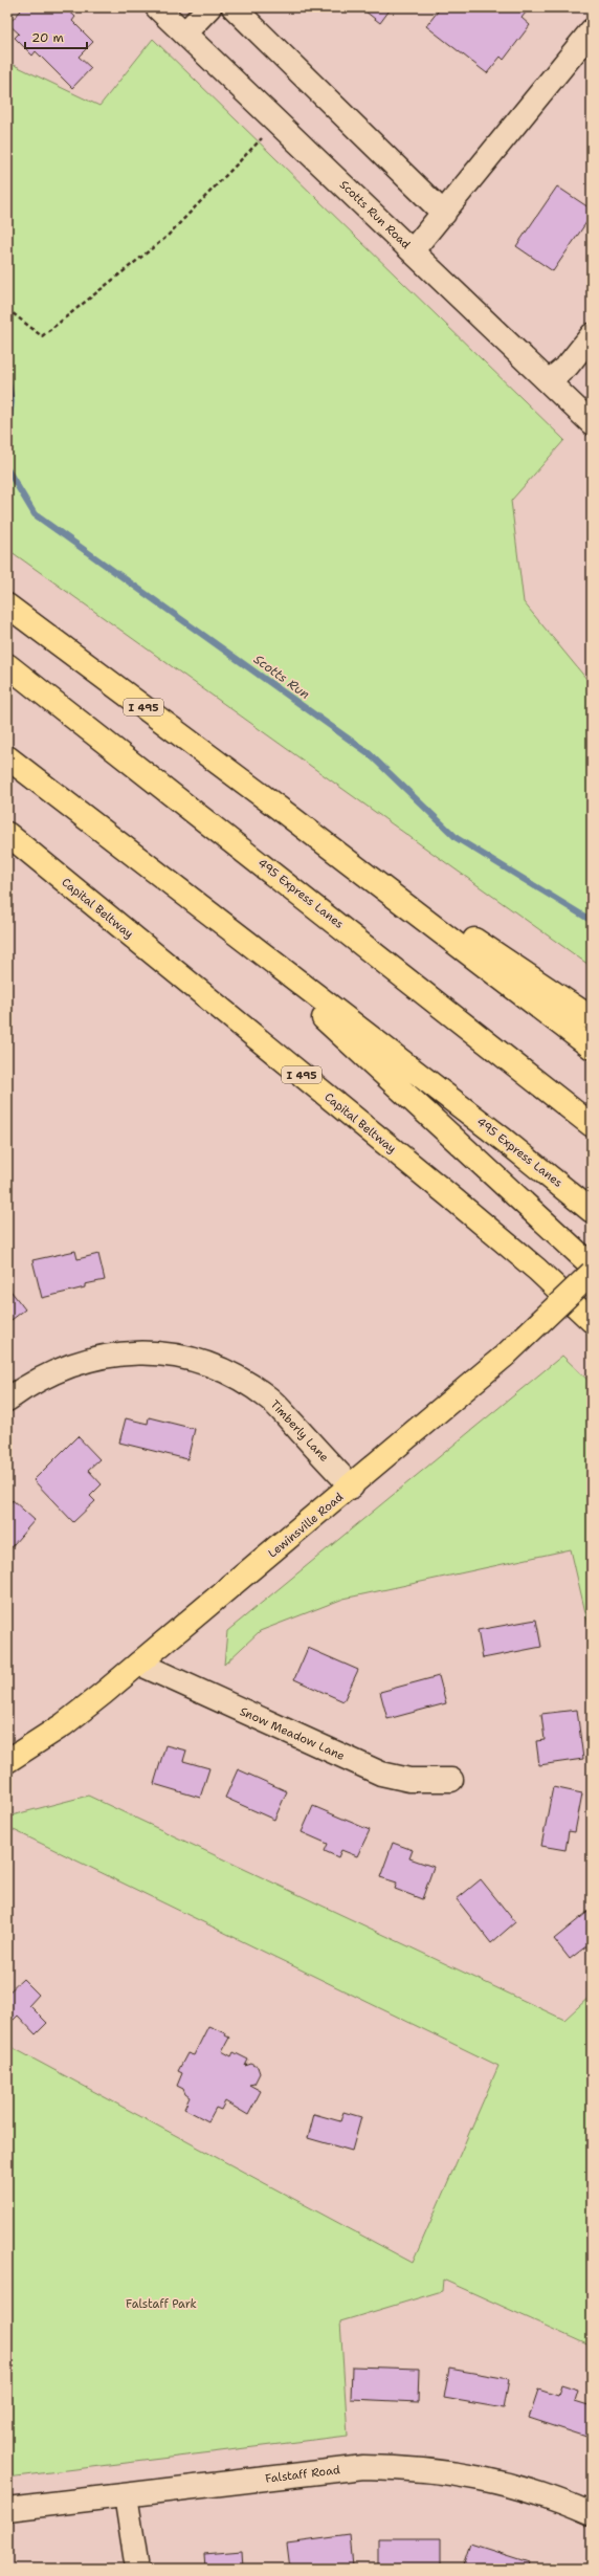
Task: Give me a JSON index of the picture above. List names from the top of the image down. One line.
{"streets":{"main road":["I 495","495 Express Lanes","Capital Beltway","Lewinsville Road"],"street":["Scotts Run Road","Timberly Lane","Snow Meadow Lane","Falstaff Road"]},"crossings":[["Timberly Lane","Lewinsville Road"],["Lewinsville Road","Snow Meadow Lane"]],"water":["Scotts Run"],"parks":["Falstaff Park"],"scale_bar":"20 m"}
